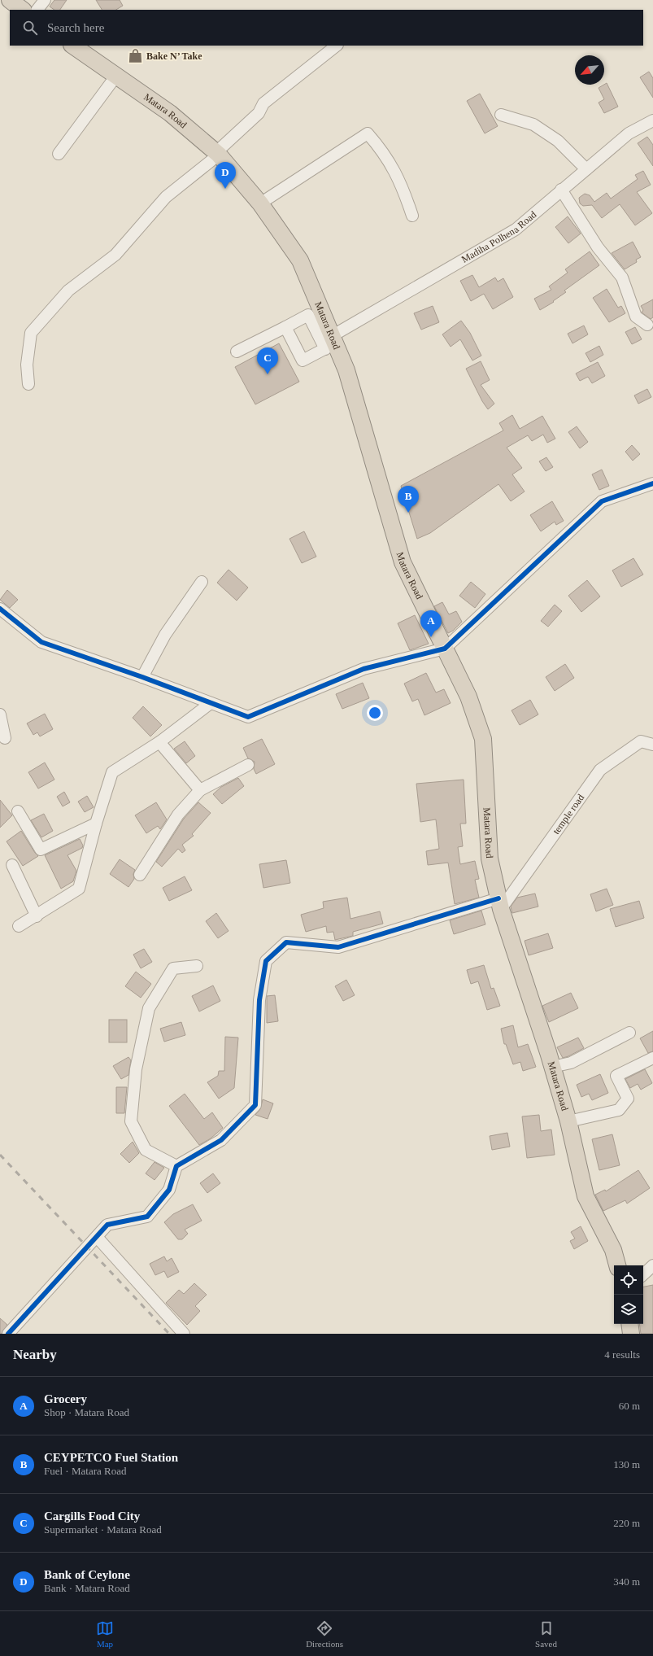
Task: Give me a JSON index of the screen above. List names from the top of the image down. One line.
{"streets":{"highway":["Matara Road"],"street":["Madiha Polhena Road","temple road"]},"crossings":[["Matara Road","Madiha Polhena Road"],["Matara Road","temple road"]],"places":{"shop":["Bake N’ Take"]},"north":"bottom left","page":{"search":"Search here","pins":["D","C","B","A"],"heading":["Nearby","4 results"],"list":[{"mark":"A","name":"Grocery","note":"Shop · Matara Road","value":"60 m"},{"mark":"B","name":"CEYPETCO Fuel Station","note":"Fuel · Matara Road","value":"130 m"},{"mark":"C","name":"Cargills Food City","note":"Supermarket · Matara Road","value":"220 m"},{"mark":"D","name":"Bank of Ceylone","note":"Bank · Matara Road","value":"340 m"}],"nav":["Map","Directions","Saved"]}}
